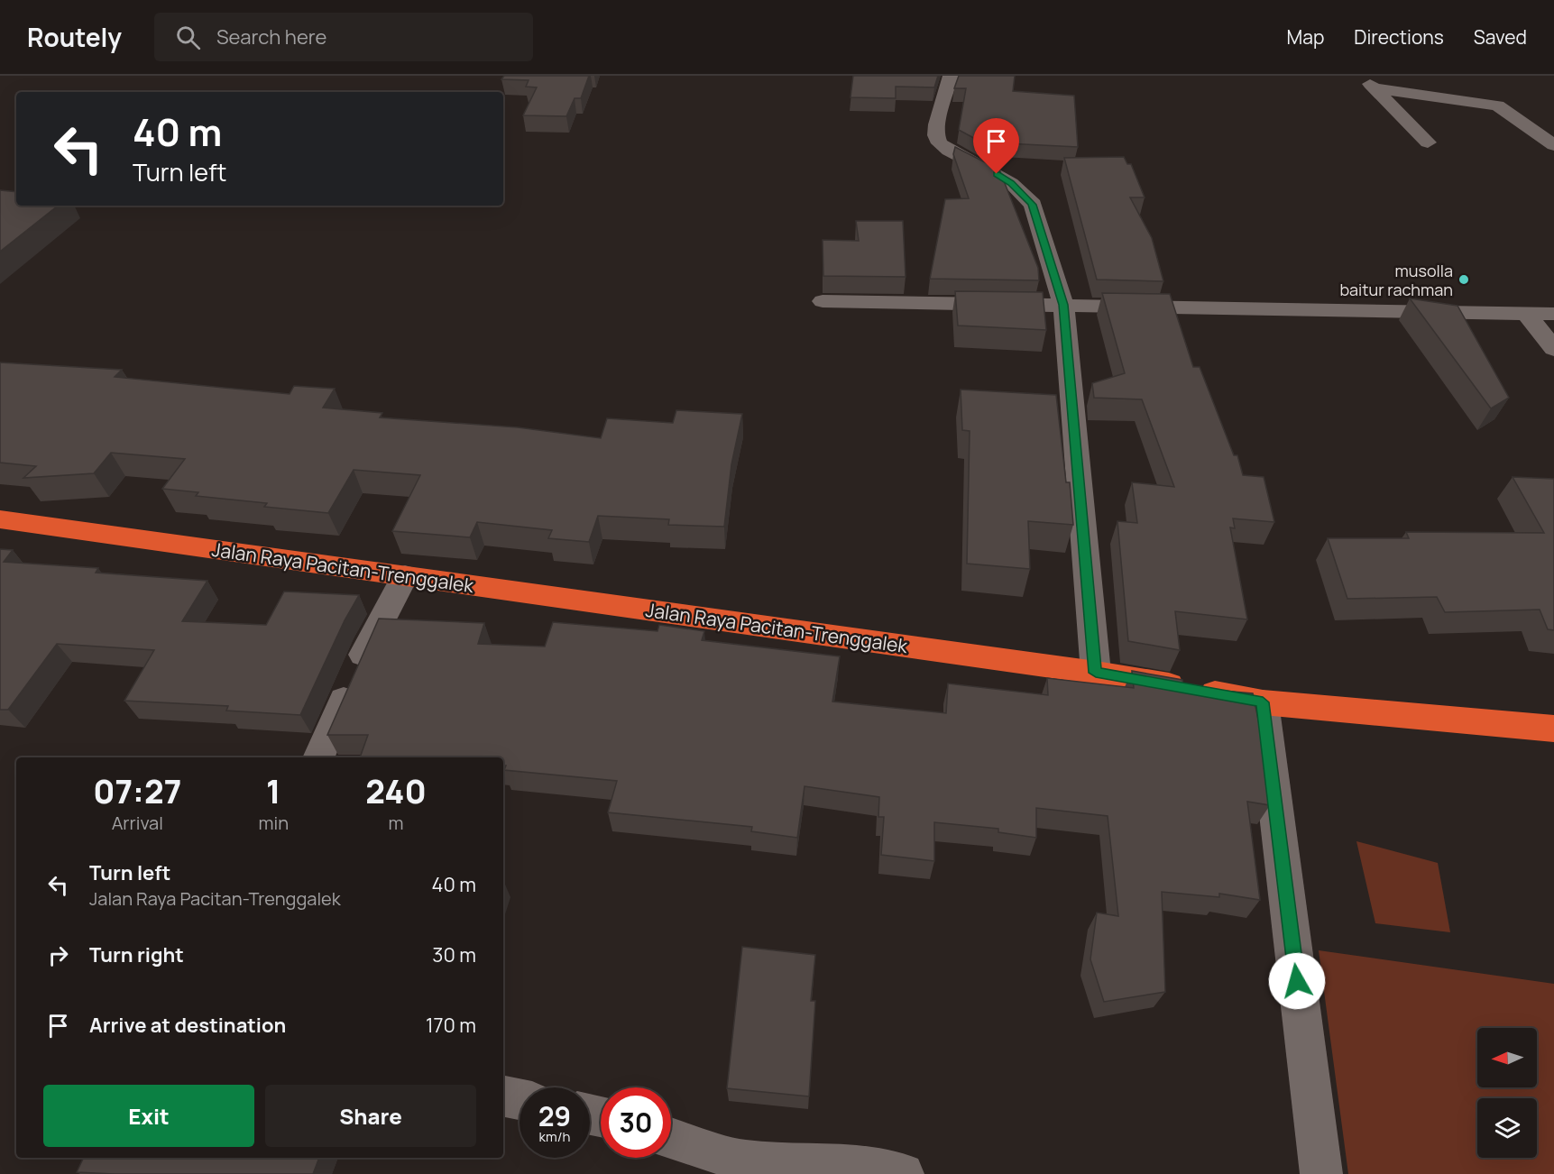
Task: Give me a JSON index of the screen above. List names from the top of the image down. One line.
{"streets":{"highway":["Jalan Raya Pacitan-Trenggalek"]},"places":["musolla baitur rachman"],"north":"left","page":{"header":"Routely","search":"Search here","nav":["Map","Directions","Saved"],"turn":["40 m","Turn left"],"eta":["07:27","Arrival","1","min","240","m"],"list":[{"name":"Turn left","note":"Jalan Raya Pacitan-Trenggalek","value":"40 m"},{"name":"Turn right","value":"30 m"},{"name":"Arrive at destination","value":"170 m"}],"buttons":["Exit","Share"],"speed":"29 km/h","limit":"30"}}
